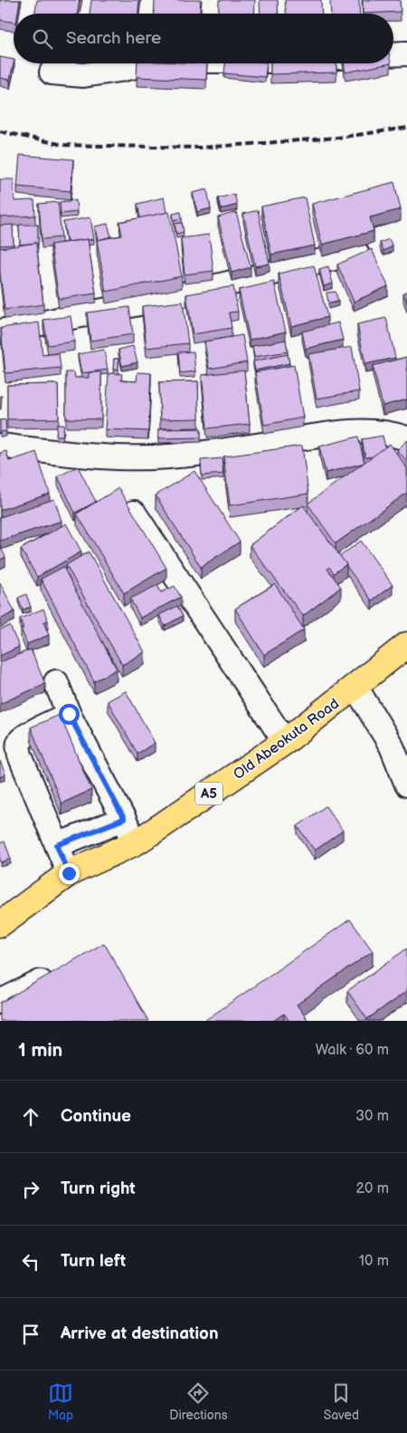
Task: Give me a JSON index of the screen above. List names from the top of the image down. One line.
{"streets":{"highway":["Old Abeokuta Road","A5"]},"page":{"search":"Search here","heading":["1 min","Walk · 60 m"],"list":[["Continue","30 m"],["Turn right","20 m"],["Turn left","10 m"],"Arrive at destination"],"nav":["Map","Directions","Saved"]}}
